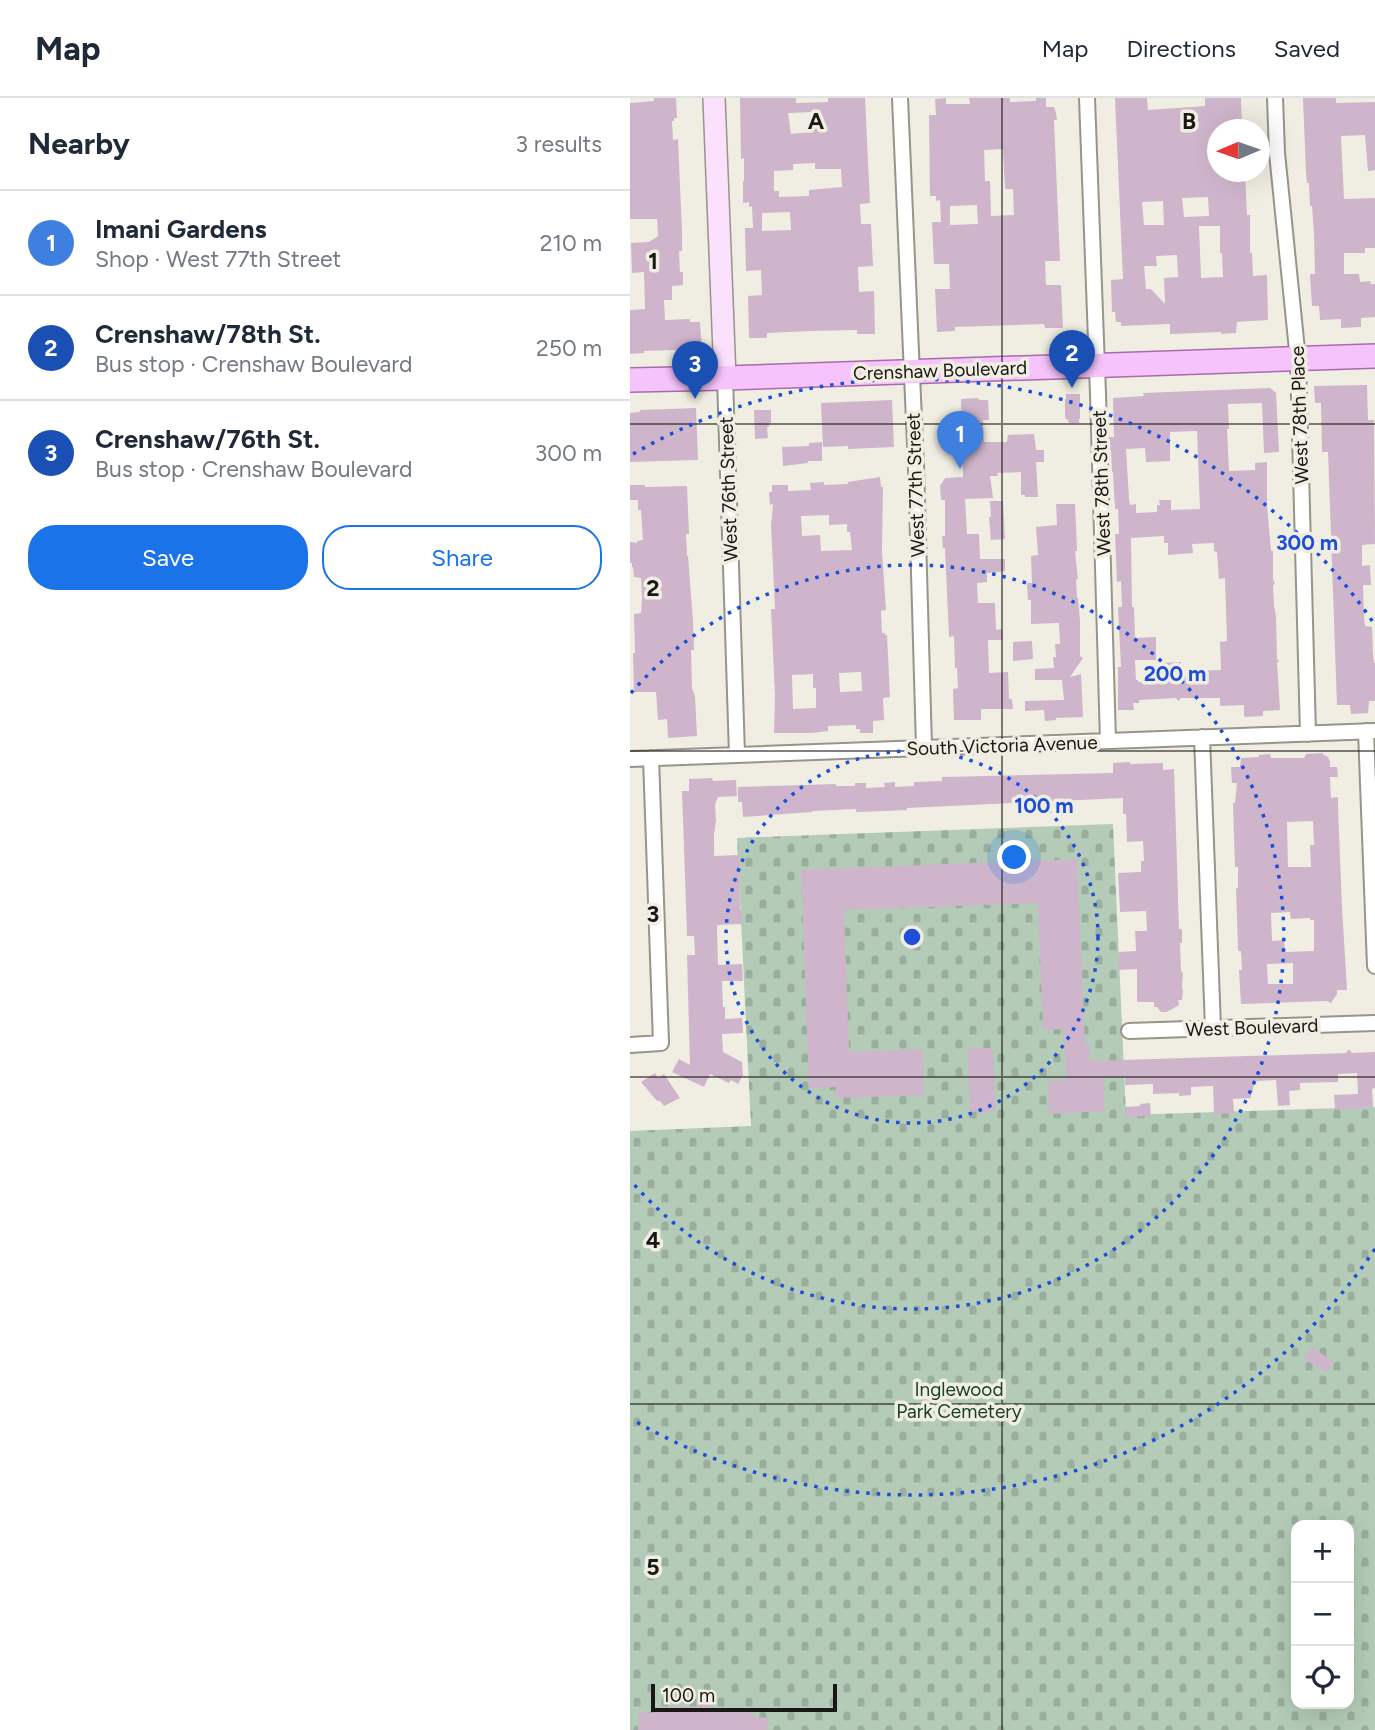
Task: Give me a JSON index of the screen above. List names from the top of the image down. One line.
{"streets":{"main road":["Crenshaw Boulevard"],"street":["West 78th Place","West 78th Street","West 77th Street","West 76th Street","South Victoria Avenue","West Boulevard"]},"crossings":[["Crenshaw Boulevard","West 78th Place"],["Crenshaw Boulevard","West 78th Street"],["Crenshaw Boulevard","West 77th Street"],["Crenshaw Boulevard","West 76th Street"],["West 78th Place","South Victoria Avenue"],["West 78th Street","South Victoria Avenue"],["West 77th Street","South Victoria Avenue"],["West 76th Street","South Victoria Avenue"]],"parks":["Inglewood Park Cemetery"],"scale_bar":"100 m","north":"left","page":{"header":"Map","nav":["Map","Directions","Saved"],"heading":["Nearby","3 results"],"list":[{"mark":"1","name":"Imani Gardens","note":"Shop · West 77th Street","value":"210 m"},{"mark":"2","name":"Crenshaw/78th St.","note":"Bus stop · Crenshaw Boulevard","value":"250 m"},{"mark":"3","name":"Crenshaw/76th St.","note":"Bus stop · Crenshaw Boulevard","value":"300 m"}],"pins":["2","3","1"],"buttons":["Save","Share"],"map_buttons":["+","−"],"scale":"100 m"},"grid":{"columns":["A","B"],"rows":["1","2","3","4","5"]},"rings":["300 m","200 m","100 m"]}
